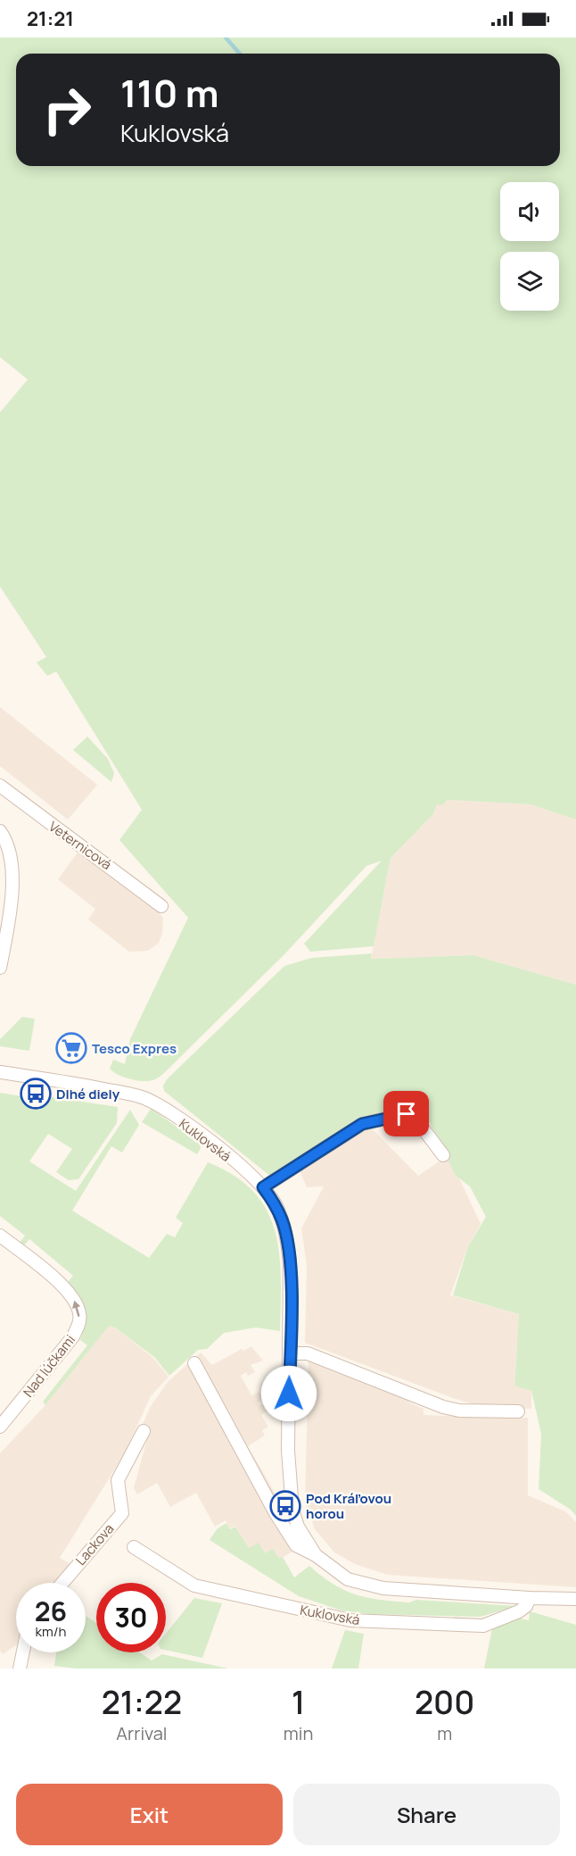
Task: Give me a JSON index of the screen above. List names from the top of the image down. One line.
{"streets":{"street":["Veternicová","Kuklovská","Nad lúčkami","Lackova"]},"places":{"supermarket":["Tesco Expres"],"bus stop":["Dlhé diely","Pod Kráľovou horou"]},"page":{"status":"21:21","turn":["110 m","Kuklovská"],"speed":"26 km/h","limit":"30","eta":["21:22","Arrival","1","min","200","m"],"buttons":["Exit","Share"]}}
